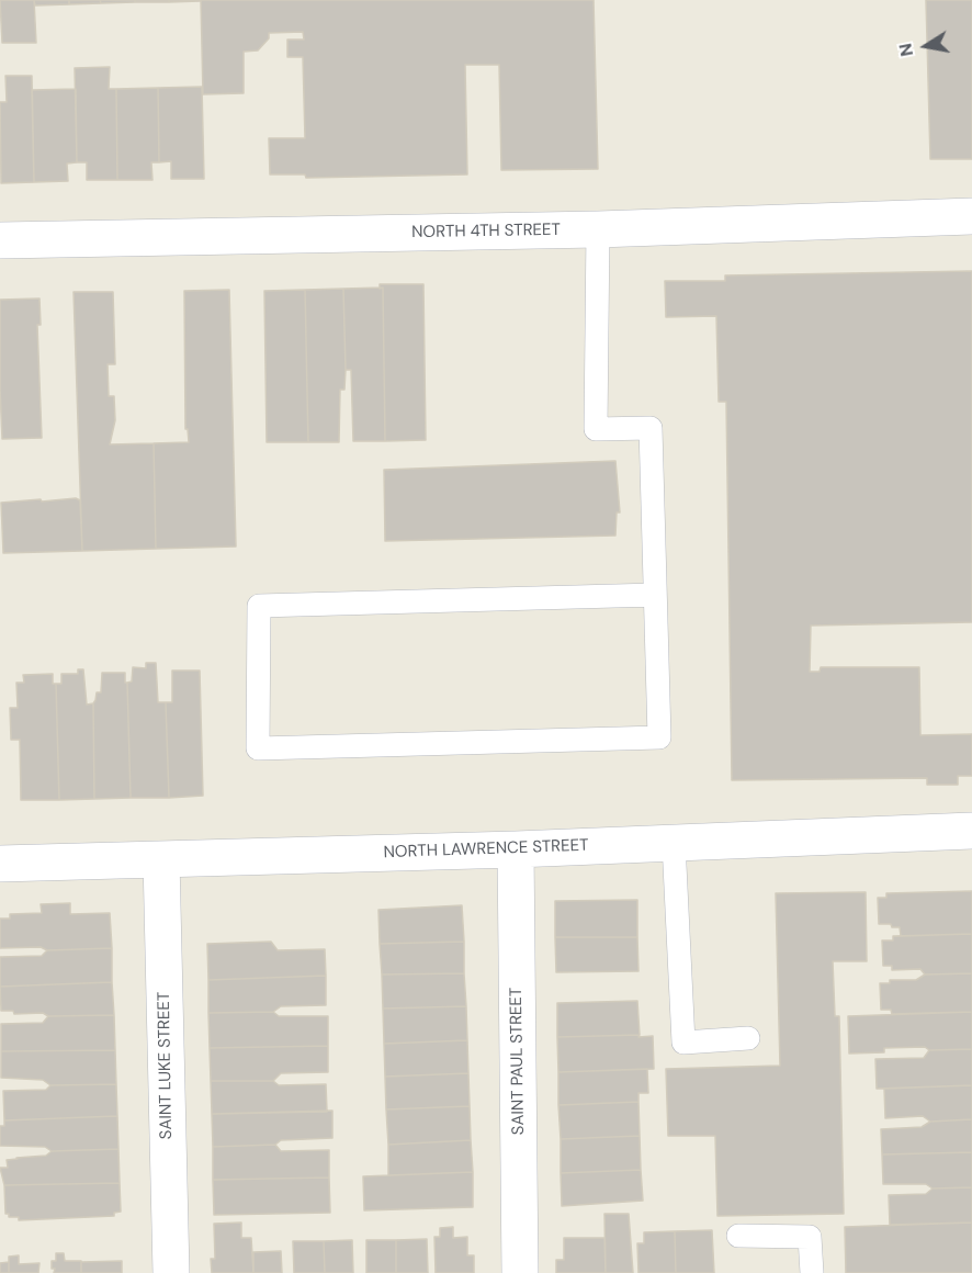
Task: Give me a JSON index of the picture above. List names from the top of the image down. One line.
{"streets":{"street":["NORTH 4TH STREET","NORTH LAWRENCE STREET","SAINT PAUL STREET","SAINT LUKE STREET"]},"crossings":[["NORTH LAWRENCE STREET","SAINT PAUL STREET"],["NORTH LAWRENCE STREET","SAINT LUKE STREET"]],"north":"left"}
